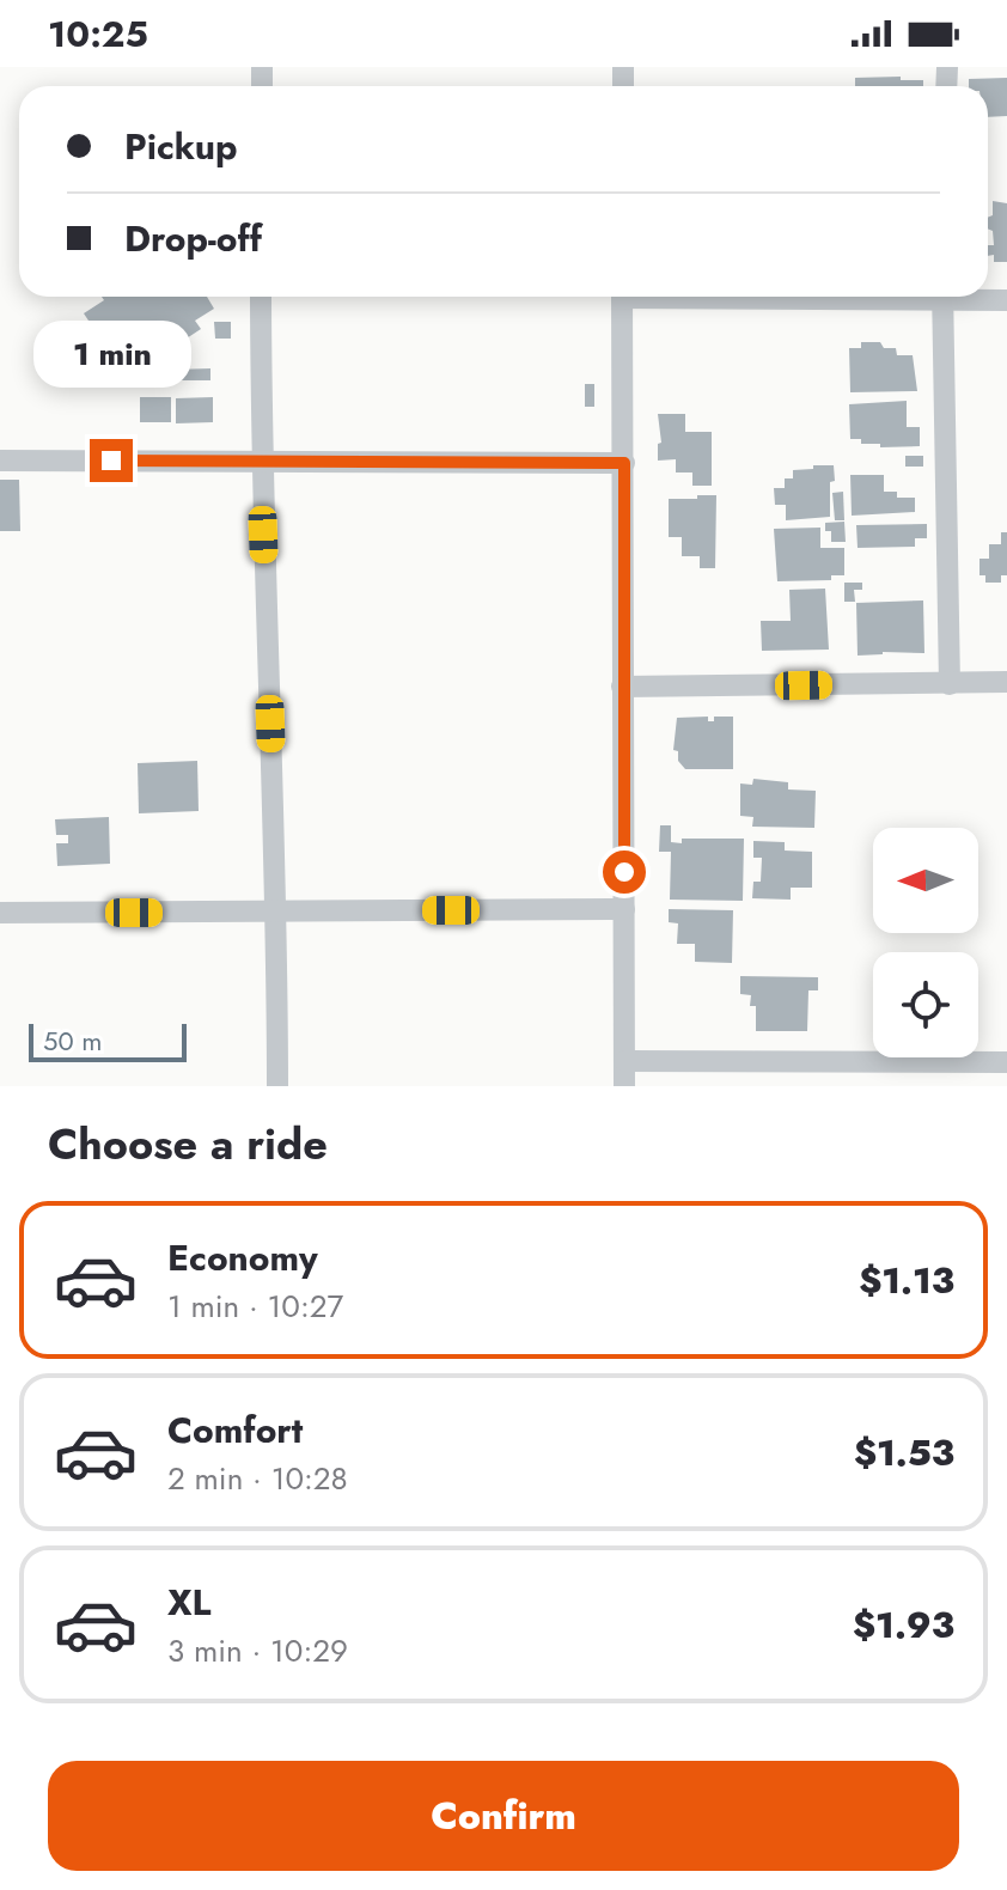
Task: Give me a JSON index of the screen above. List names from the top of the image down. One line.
{"scale_bar":"50 m","north":"left","page":{"status":"10:25","banner":["Pickup","Drop-off"],"bubble":"1 min","scale":"50 m","heading":"Choose a ride","list":[{"name":"Economy","note":"1 min · 10:27","value":"$1.13"},{"name":"Comfort","note":"2 min · 10:28","value":"$1.53"},{"name":"XL","note":"3 min · 10:29","value":"$1.93"}],"buttons":"Confirm"}}
